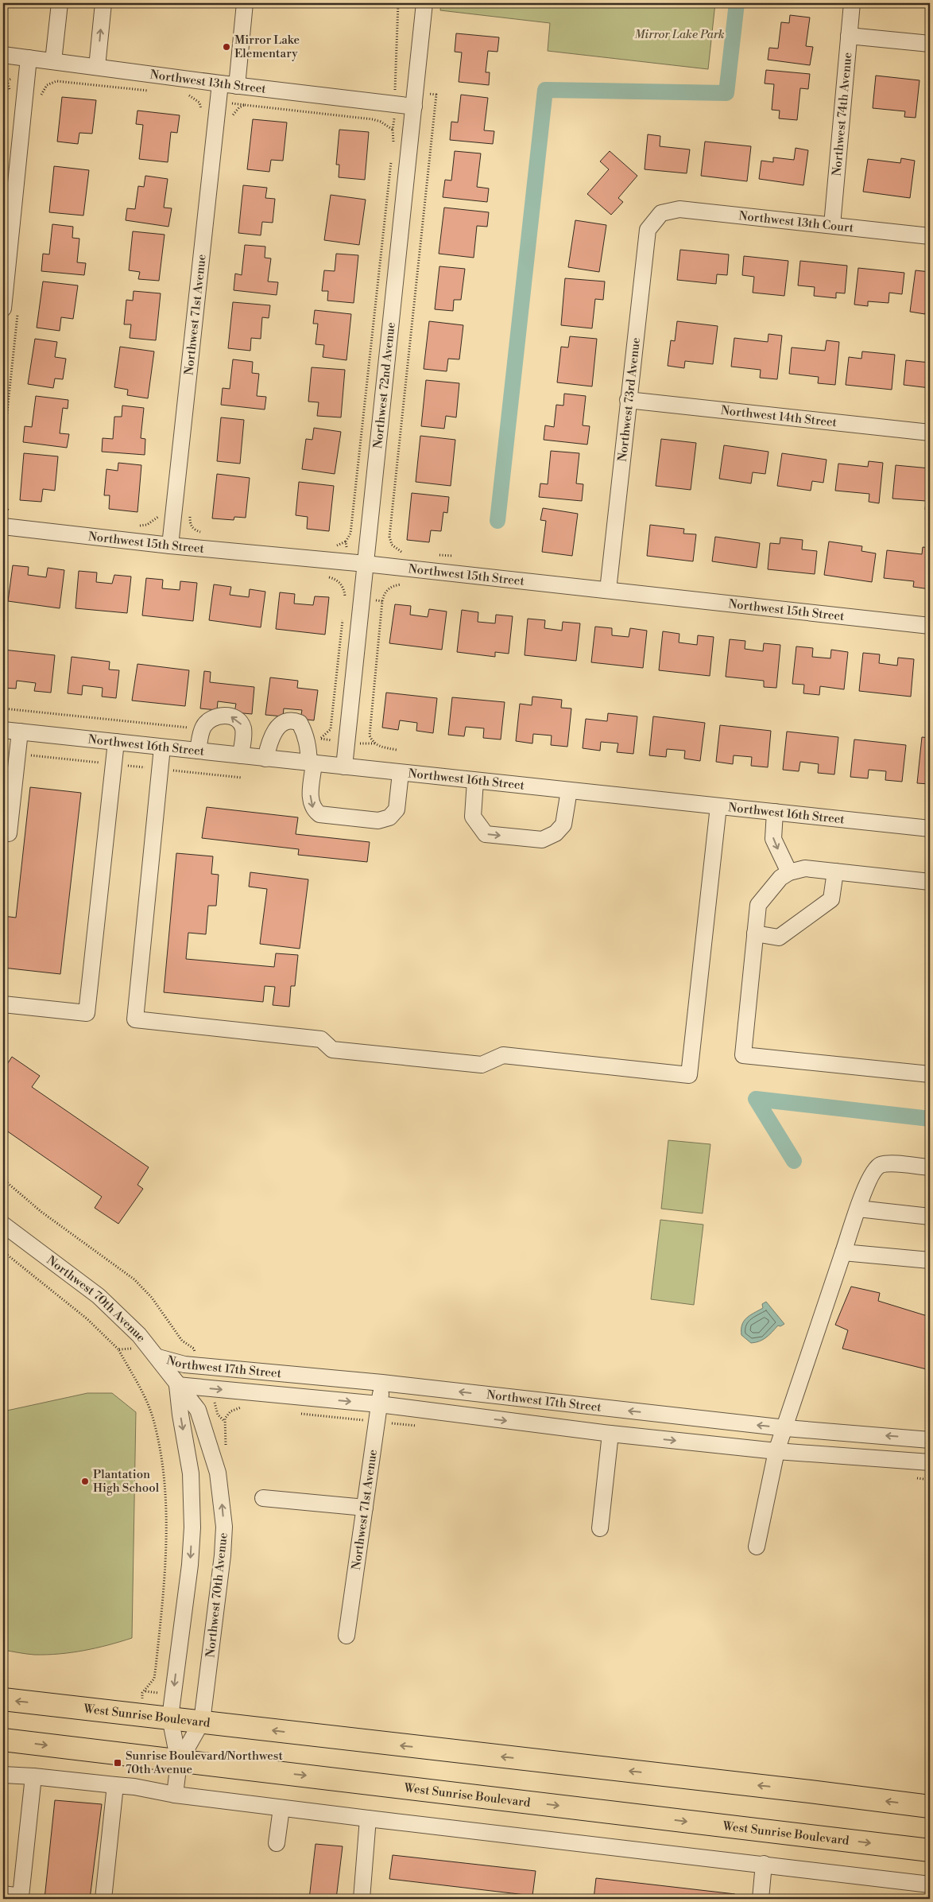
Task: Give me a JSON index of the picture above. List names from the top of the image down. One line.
{"streets":{"highway":["West Sunrise Boulevard"],"street":["Northwest 13th Street","Northwest 74th Avenue","Northwest 13th Court","Northwest 71st Avenue","Northwest 72nd Avenue","Northwest 73rd Avenue","Northwest 14th Street","Northwest 15th Street","Northwest 16th Street","Northwest 70th Avenue","Northwest 17th Street"]},"crossings":[["Northwest 13th Street","Northwest 71st Avenue"],["Northwest 13th Street","Northwest 72nd Avenue"],["Northwest 74th Avenue","Northwest 13th Court"],["Northwest 13th Court","Northwest 73rd Avenue"],["Northwest 71st Avenue","Northwest 15th Street"],["Northwest 71st Avenue","Northwest 17th Street"],["Northwest 72nd Avenue","Northwest 15th Street"],["Northwest 72nd Avenue","Northwest 16th Street"],["Northwest 73rd Avenue","Northwest 14th Street"],["Northwest 73rd Avenue","Northwest 15th Street"],["Northwest 70th Avenue","Northwest 17th Street"],["Northwest 70th Avenue","West Sunrise Boulevard"]],"parks":["Mirror Lake Park"],"places":{"other":["Mirror Lake Elementary","Plantation High School"],"transit":["Sunrise Boulevard/Northwest 70th Avenue"]}}
